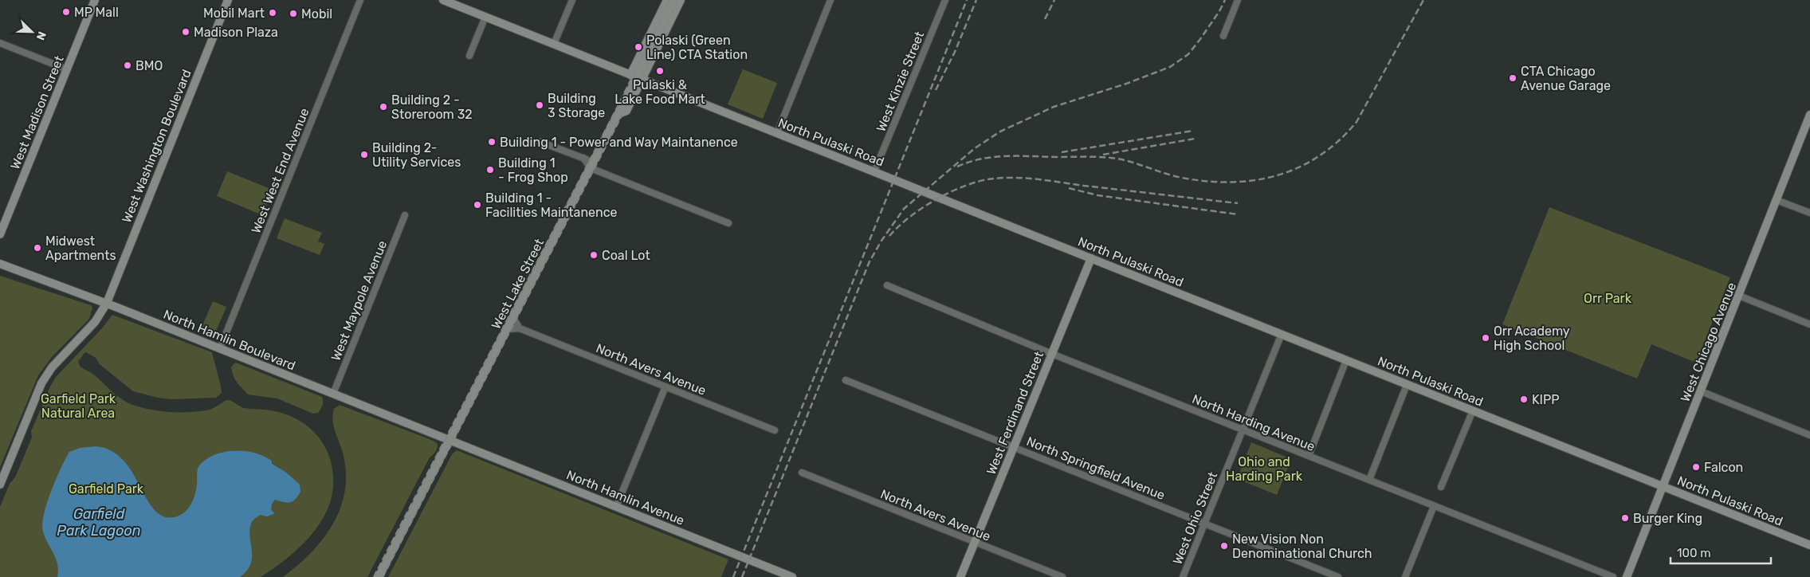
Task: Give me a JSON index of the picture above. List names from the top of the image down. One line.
{"streets":{"main road":["West Madison Street","North Pulaski Road","West Washington Boulevard","West Lake Street","North Hamlin Boulevard","West Chicago Avenue","West Ferdinand Street","North Hamlin Avenue"],"street":["West Kinzie Street","West West End Avenue","West Maypole Avenue","North Avers Avenue","North Harding Avenue","North Springfield Avenue","West Ohio Street"]},"crossings":[["West Kinzie Street","North Pulaski Road"],["North Pulaski Road","West Lake Street"],["North Pulaski Road","West Chicago Avenue"],["North Pulaski Road","West Ferdinand Street"],["North Pulaski Road","West Ohio Street"],["West Washington Boulevard","North Hamlin Boulevard"],["West West End Avenue","North Hamlin Boulevard"],["West Lake Street","North Hamlin Boulevard"],["West Lake Street","North Avers Avenue"],["West Lake Street","North Hamlin Avenue"],["West Maypole Avenue","North Hamlin Boulevard"],["North Hamlin Boulevard","North Hamlin Avenue"],["North Avers Avenue","West Ferdinand Street"],["West Ferdinand Street","North Harding Avenue"],["West Ferdinand Street","North Springfield Avenue"],["North Harding Avenue","West Ohio Street"],["North Springfield Avenue","West Ohio Street"]],"water":["Garfield Park Lagoon"],"parks":["Orr Park","Garfield Park Natural Area","Ohio and Harding Park","Garfield Park"],"places":["MP Mall","Mobil Mart","Mobil","Madison Plaza","Polaski (Green Line) CTA Station","BMO","Pulaski & Lake Food Mart","CTA Chicago Avenue Garage","Building 3 Storage","Building 2 - Storeroom 32","Building 1 - Power and Way Maintanence","Building 2- Utility Services","Building 1 - Frog Shop","Building 1 - Facilities Maintanence","Midwest Apartments","Coal Lot","Orr Academy High School","KIPP","Falcon","Burger King","New Vision Non Denominational Church"],"scale_bar":"100 m","north":"bottom right"}
